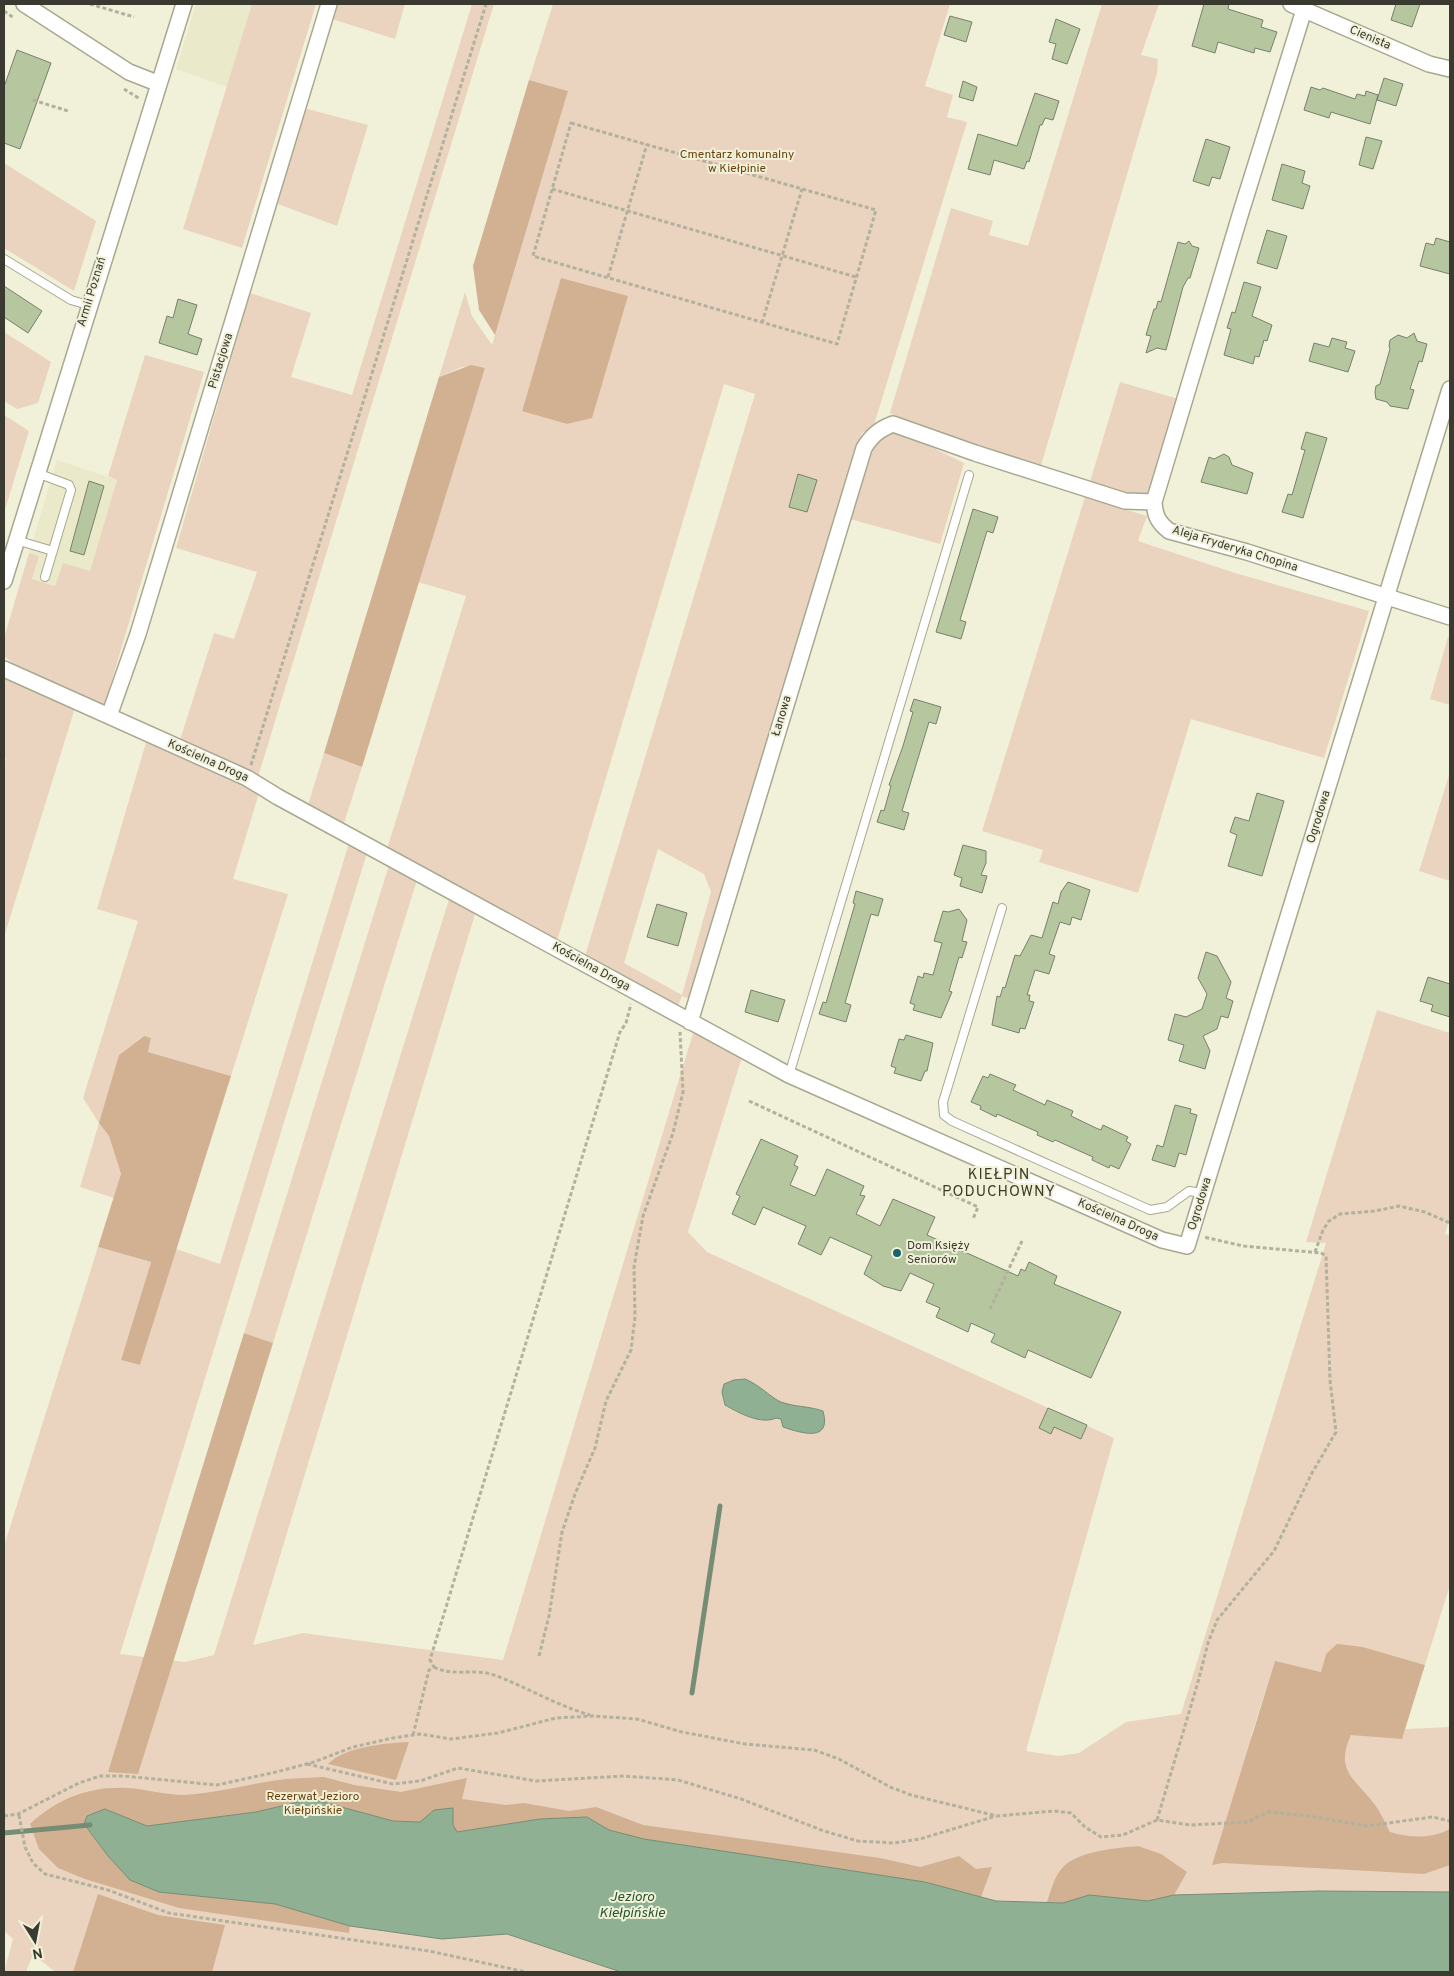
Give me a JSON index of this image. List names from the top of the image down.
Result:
{
  "streets": {
    "street": [
      "Cienista",
      "Armii Poznań",
      "Pistacjowa",
      "Aleja Fryderyka Chopina",
      "Łanowa",
      "Kościelna Droga",
      "Ogrodowa"
    ]
  },
  "crossings": [
    ["Pistacjowa", "Kościelna Droga"],
    ["Aleja Fryderyka Chopina", "Łanowa"],
    ["Aleja Fryderyka Chopina", "Ogrodowa"],
    ["Łanowa", "Kościelna Droga"],
    ["Kościelna Droga", "Ogrodowa"]
  ],
  "districts": ["KIEŁPIN PODUCHOWNY"],
  "water": ["Jezioro Kiełpińskie"],
  "parks": ["Cmentarz komunalny w Kiełpinie", "Rezerwat Jezioro Kiełpińskie"],
  "places": ["Dom Księży Seniorów"],
  "north": "bottom"
}
